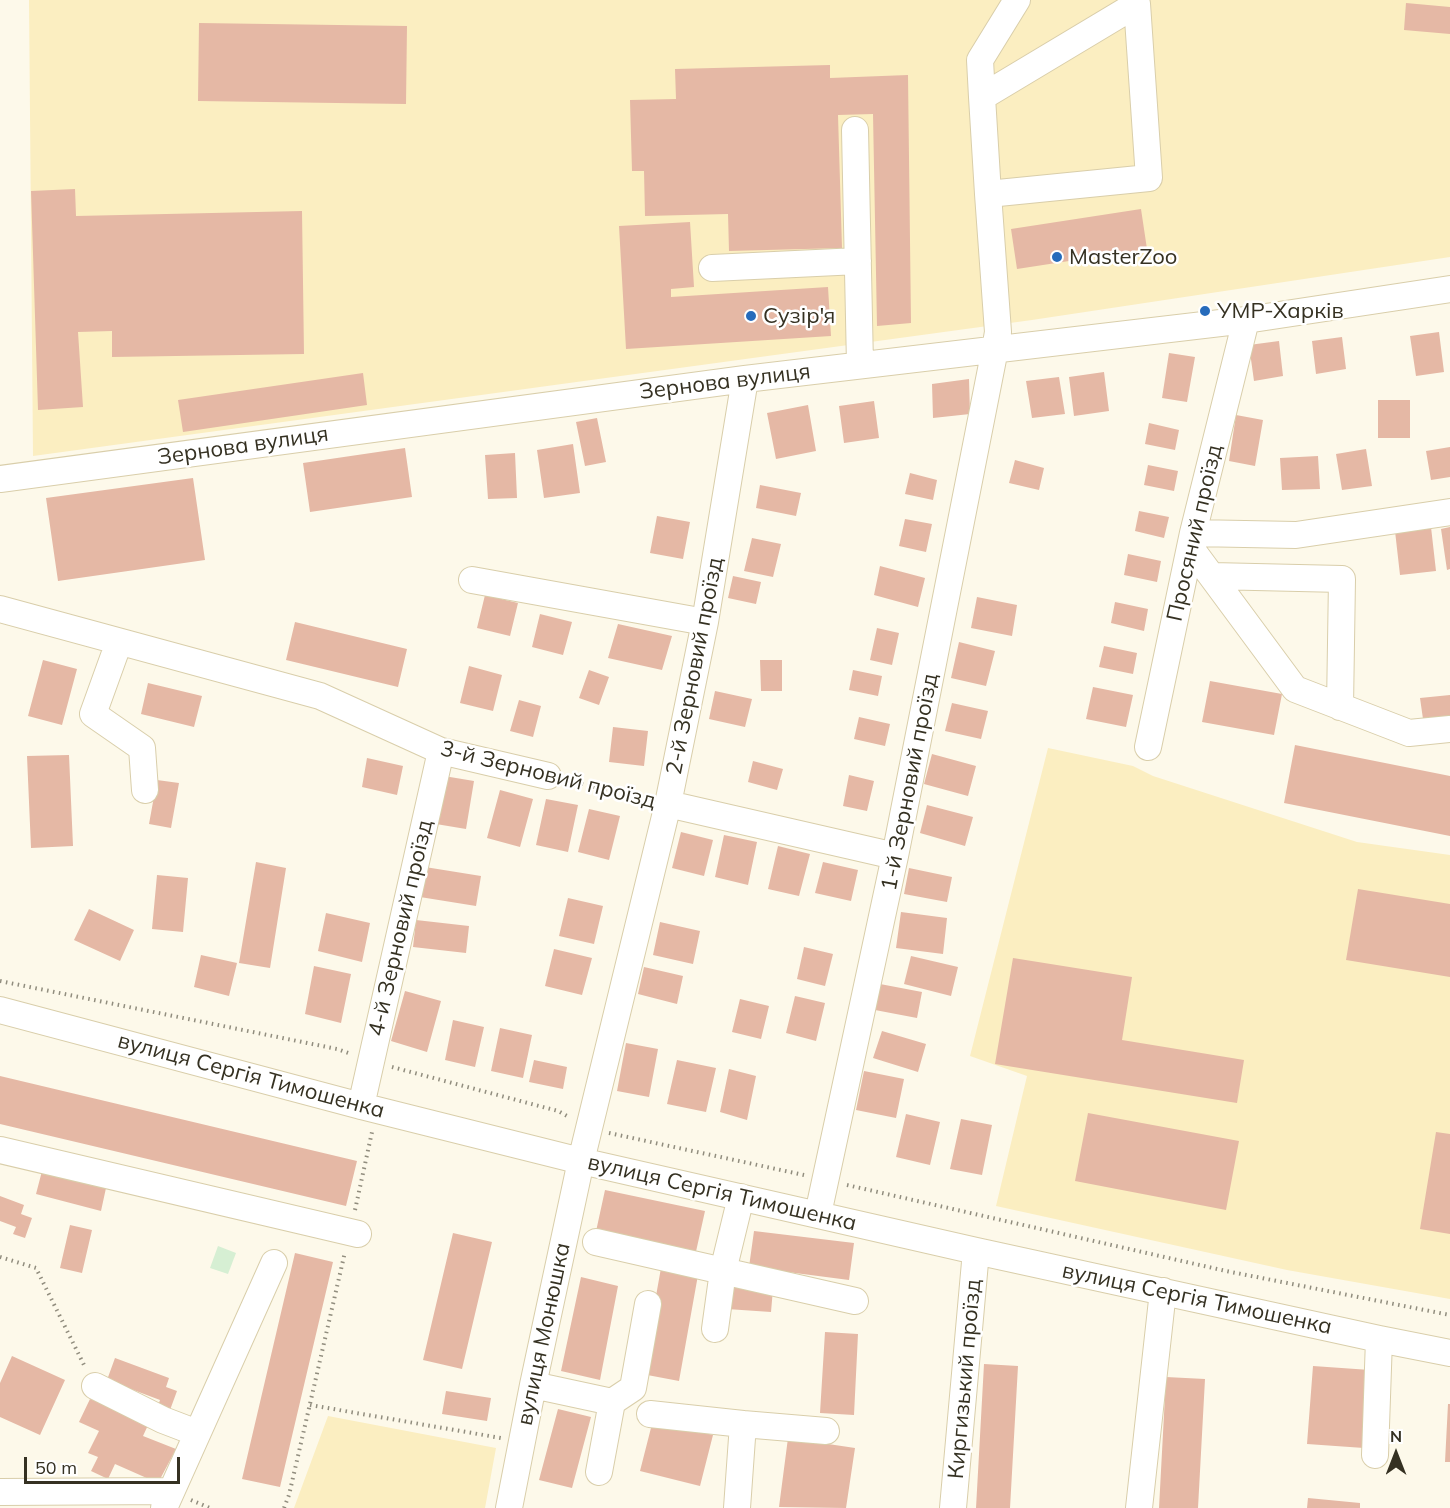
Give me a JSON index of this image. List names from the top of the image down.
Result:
{
  "streets": {
    "street": [
      "Зернова вулиця",
      "Просяний проїзд",
      "2-й Зерновий проїзд",
      "3-й Зерновий проїзд",
      "1-й Зерновий проїзд",
      "4-й Зерновий проїзд",
      "вулиця Сергія Тимошенка",
      "вулиця Монюшка",
      "Киргизький проїзд"
    ]
  },
  "crossings": [
    ["Зернова вулиця", "Просяний проїзд"],
    ["Зернова вулиця", "2-й Зерновий проїзд"],
    ["Зернова вулиця", "1-й Зерновий проїзд"],
    ["2-й Зерновий проїзд", "3-й Зерновий проїзд"],
    ["2-й Зерновий проїзд", "вулиця Сергія Тимошенка"],
    ["2-й Зерновий проїзд", "вулиця Монюшка"],
    ["3-й Зерновий проїзд", "1-й Зерновий проїзд"],
    ["3-й Зерновий проїзд", "4-й Зерновий проїзд"],
    ["1-й Зерновий проїзд", "вулиця Сергія Тимошенка"],
    ["4-й Зерновий проїзд", "вулиця Сергія Тимошенка"],
    ["вулиця Сергія Тимошенка", "вулиця Монюшка"],
    ["вулиця Сергія Тимошенка", "Киргизький проїзд"]
  ],
  "places": ["MasterZoo", "УМР-Харків", "Сузір'я"],
  "scale_bar": "50 m",
  "north": "top"
}
